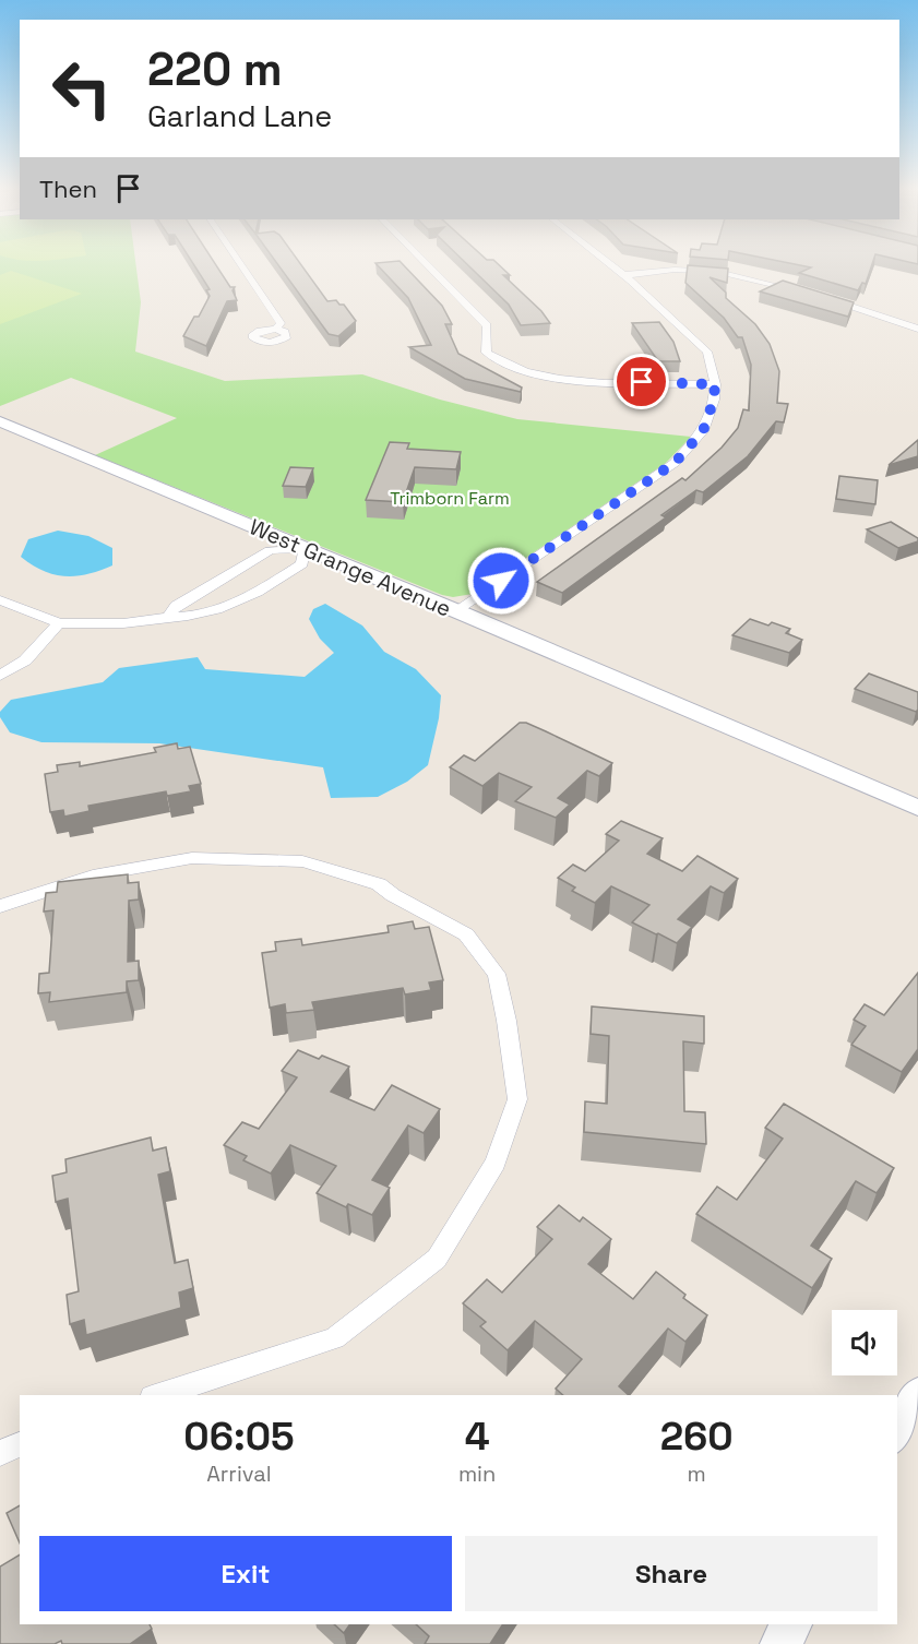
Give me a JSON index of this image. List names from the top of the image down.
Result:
{
  "streets": {
    "street": ["West Grange Avenue"]
  },
  "parks": ["Trimborn Farm"],
  "page": {
    "turn": ["220 m", "Garland Lane"],
    "then": "Then",
    "eta": [
      "06:05",
      "Arrival",
      "4",
      "min",
      "260",
      "m"
    ],
    "buttons": ["Exit", "Share"]
  }
}
